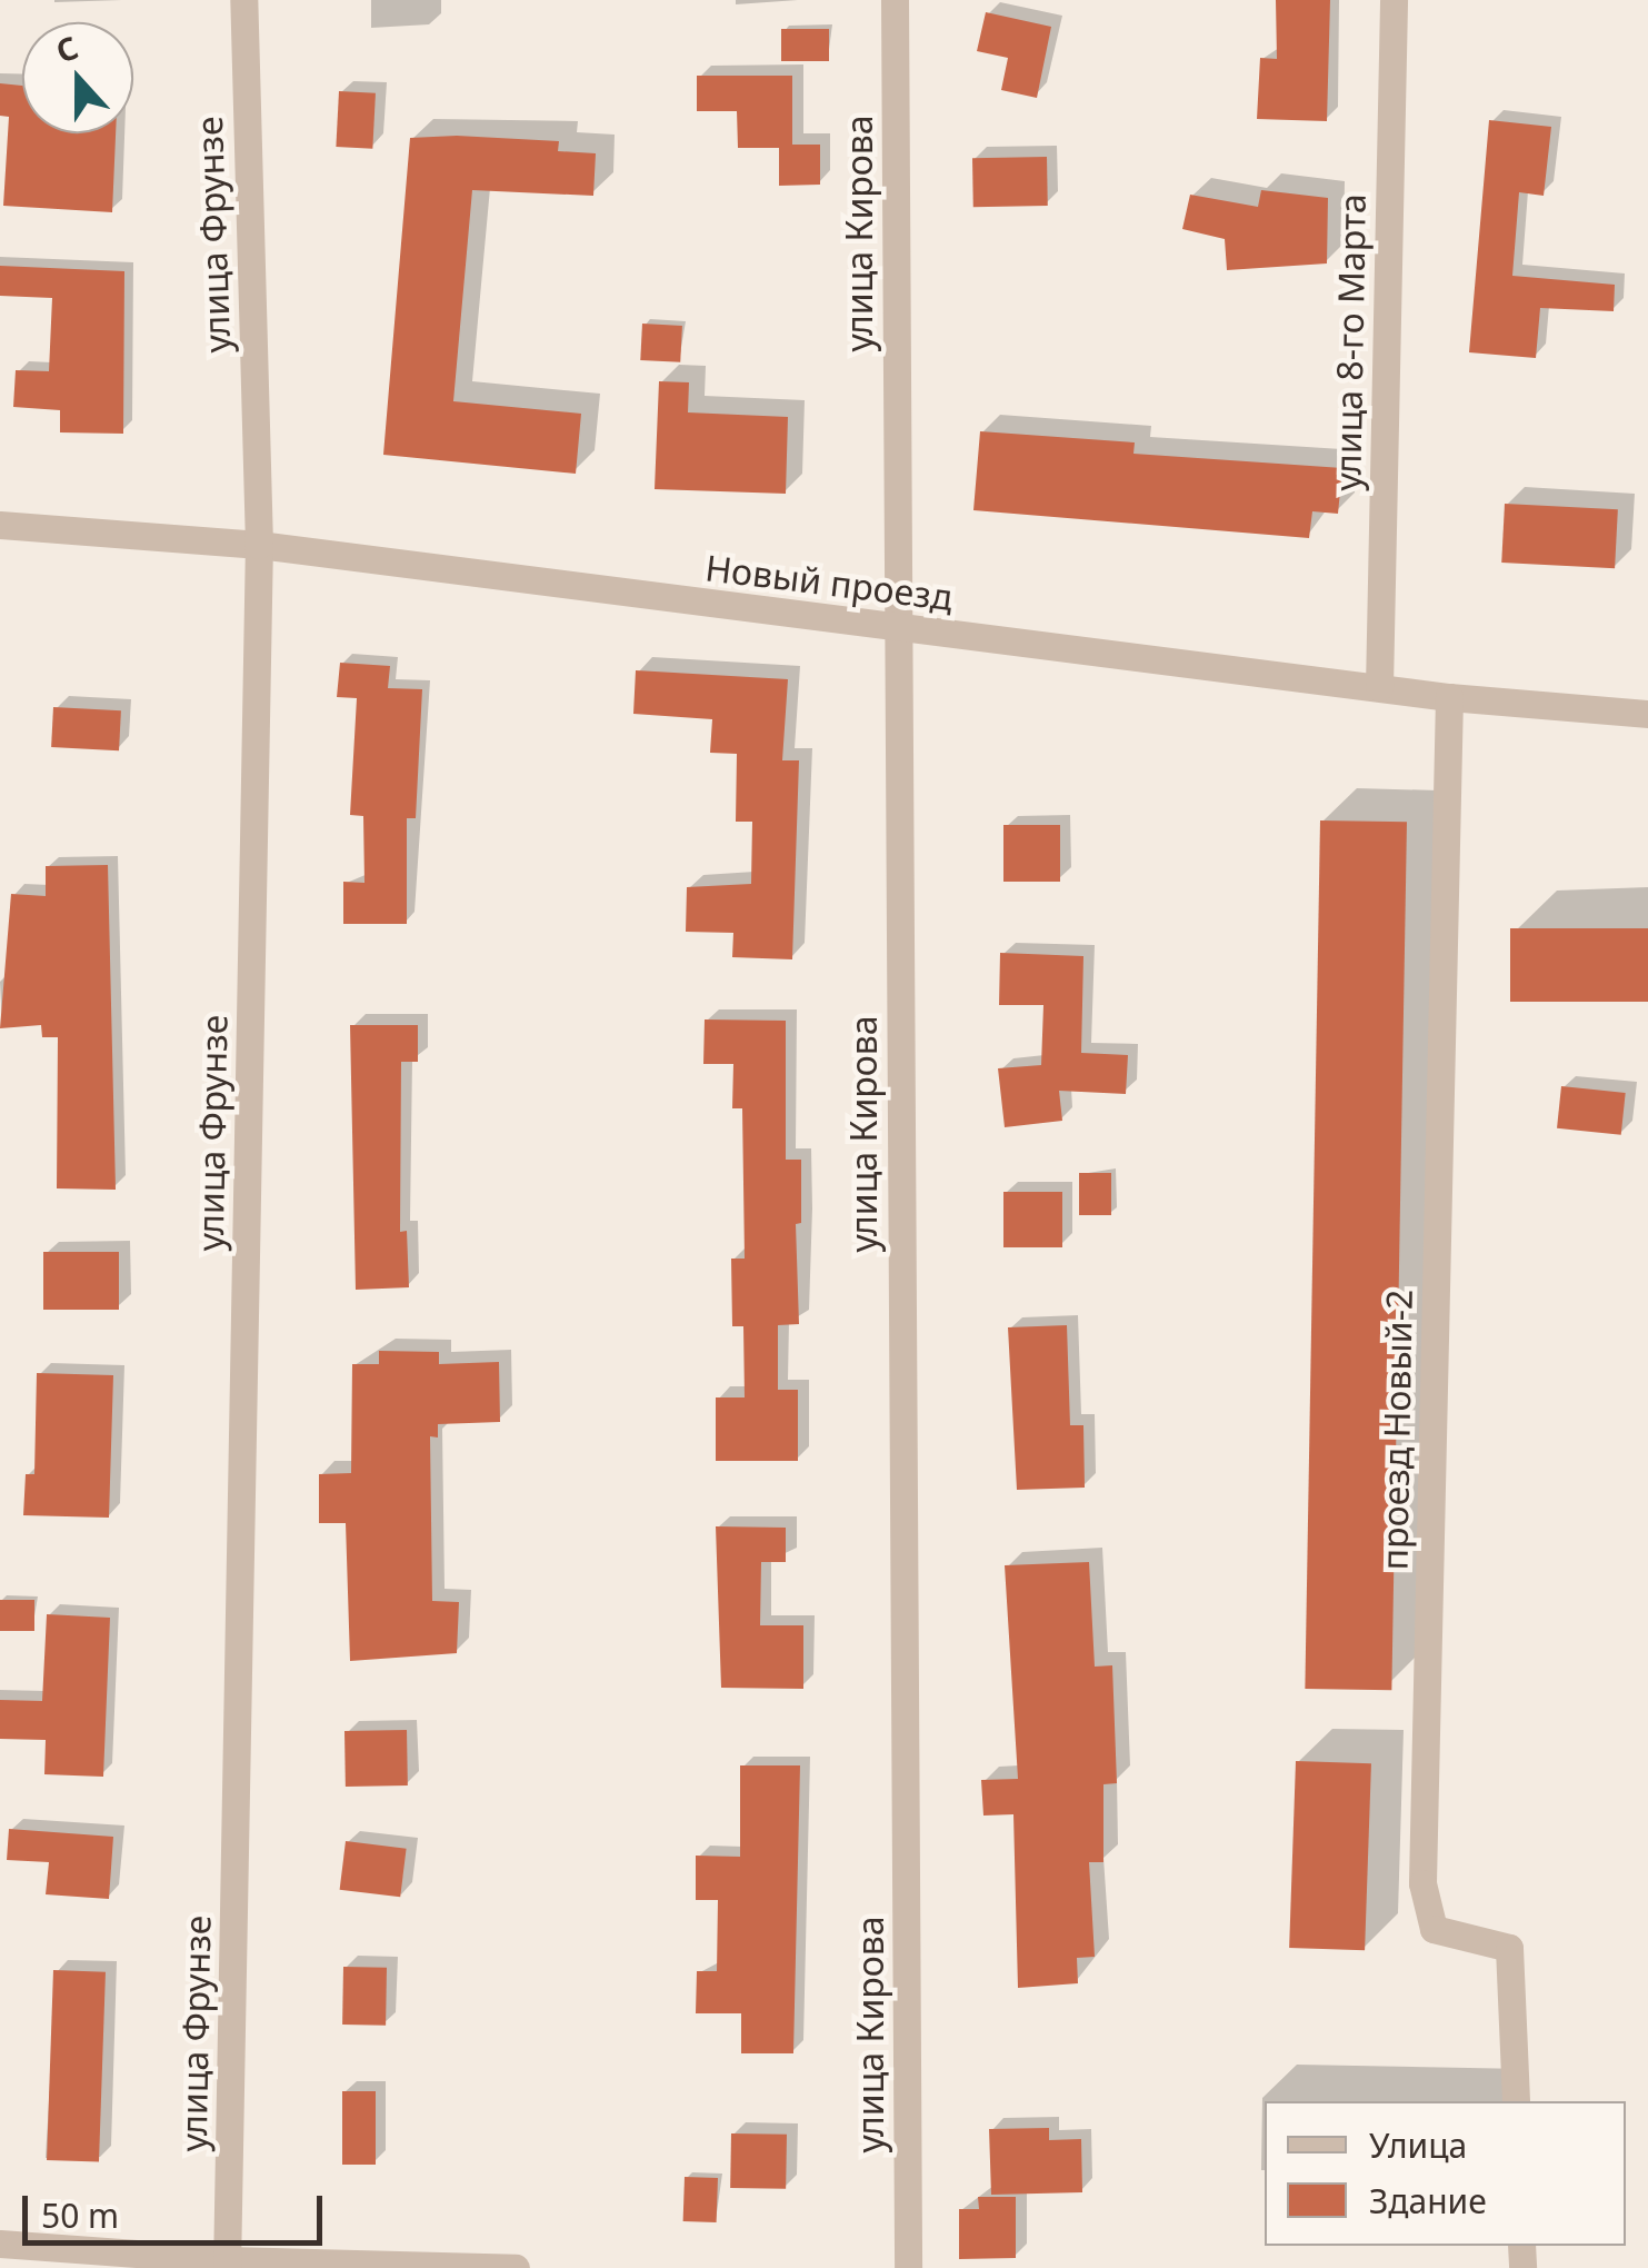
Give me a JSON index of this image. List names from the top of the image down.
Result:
{
  "streets": {
    "street": [
      "улица Кирова",
      "улица Фрунзе",
      "улица 8-го Марта",
      "Новый проезд",
      "проезд Новый-2"
    ]
  },
  "crossings": [
    ["улица Кирова", "Новый проезд"],
    ["улица Фрунзе", "Новый проезд"],
    ["улица 8-го Марта", "Новый проезд"],
    ["Новый проезд", "проезд Новый-2"]
  ],
  "legend": ["Улица", "Здание"],
  "scale_bar": "50 m",
  "north": "top"
}
